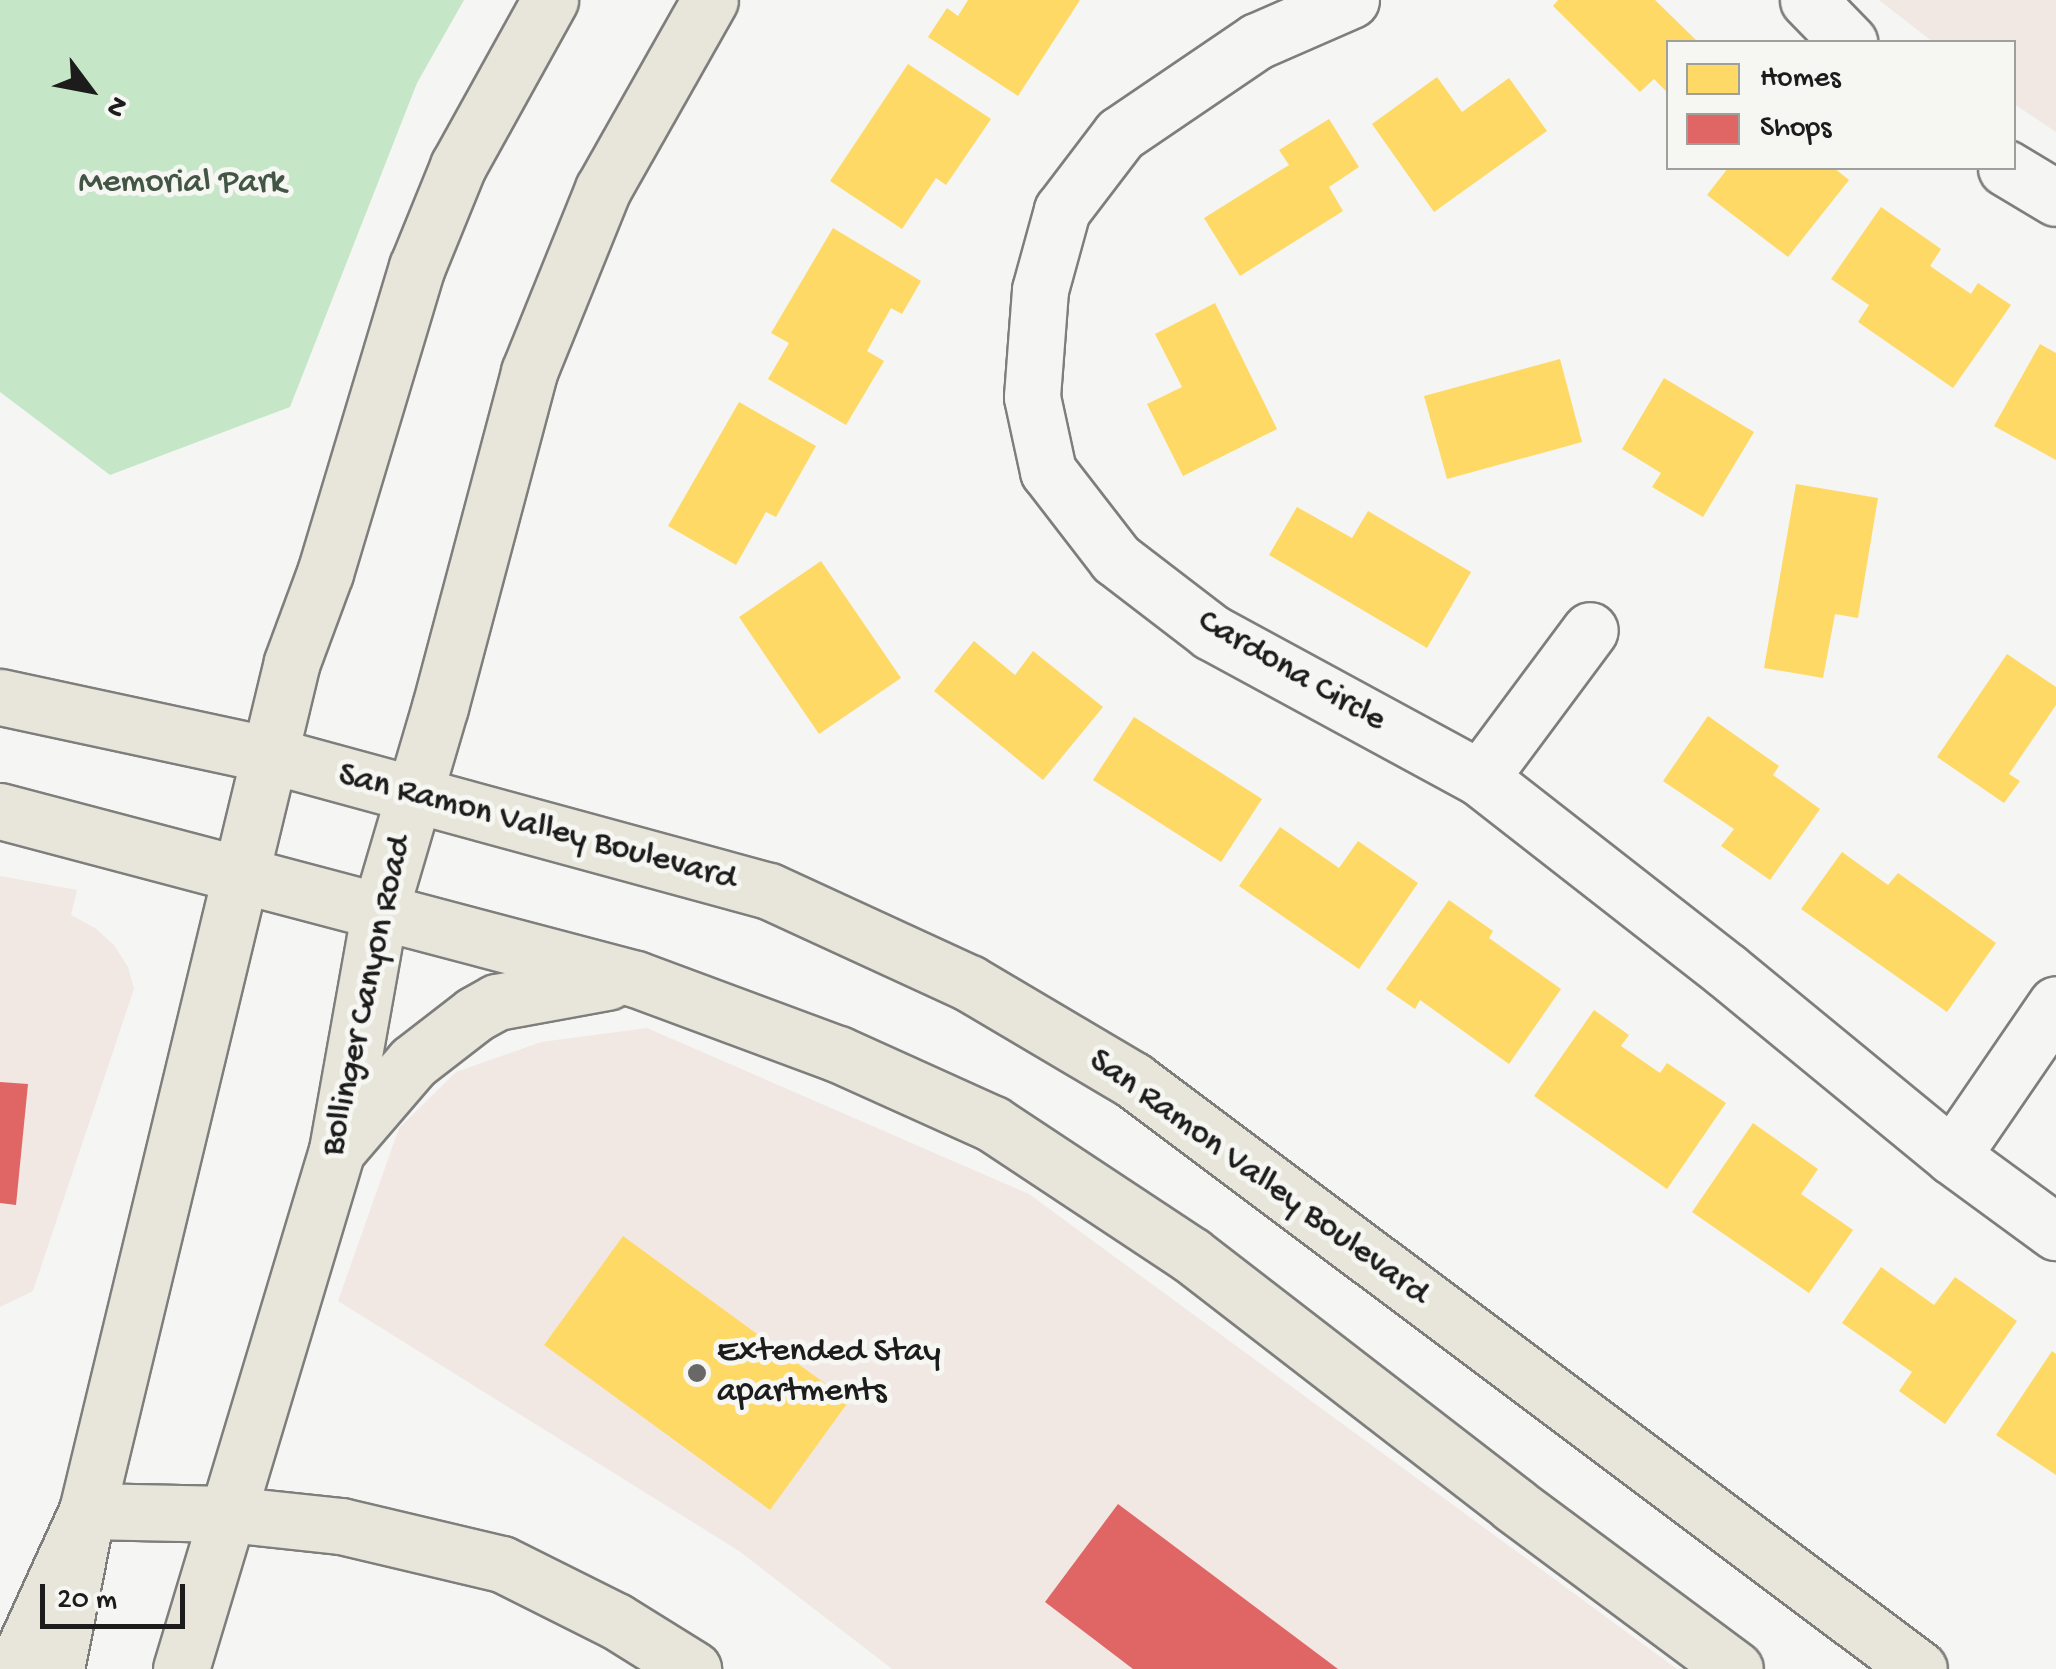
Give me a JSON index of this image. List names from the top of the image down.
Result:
{
  "streets": {
    "main road": ["San Ramon Valley Boulevard", "Bollinger Canyon Road"],
    "street": ["Cardona Circle"]
  },
  "crossings": [
    ["San Ramon Valley Boulevard", "Bollinger Canyon Road"]
  ],
  "parks": ["Memorial Park"],
  "places": ["Extended Stay apartments"],
  "legend": ["Homes", "Shops"],
  "scale_bar": "20 m",
  "north": "bottom right"
}
